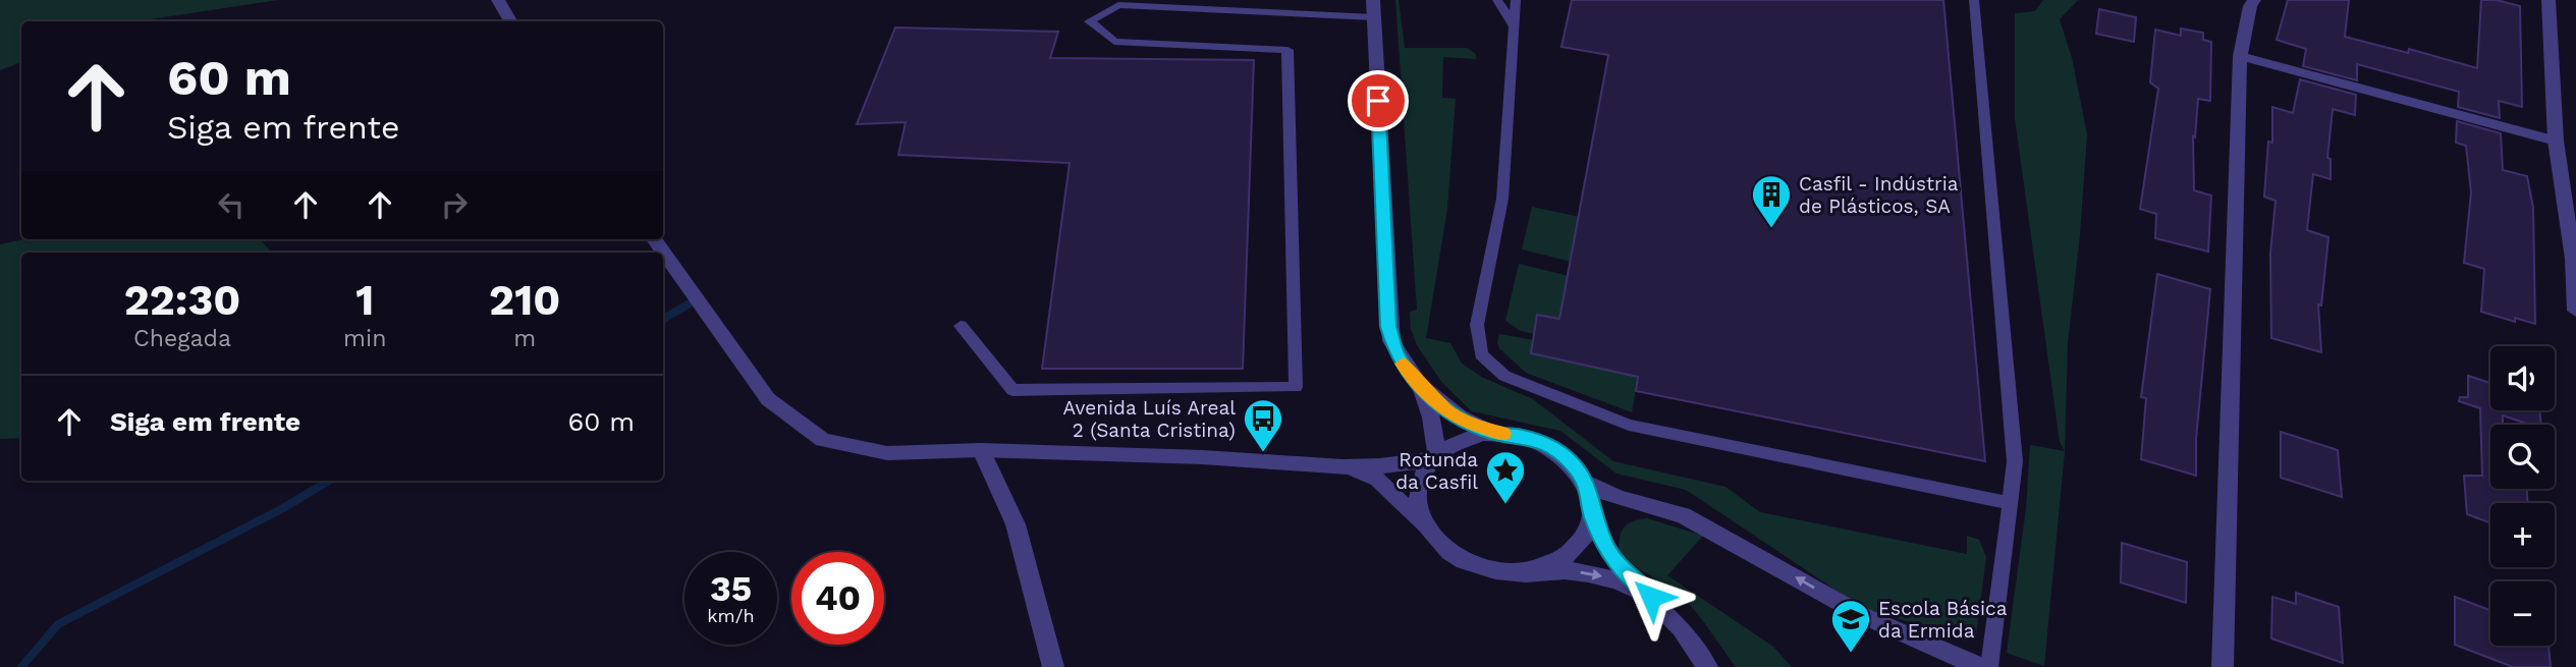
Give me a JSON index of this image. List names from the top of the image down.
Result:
{
  "places": {
    "building": ["Casfil - Indústria de Plásticos, SA"],
    "bus stop": ["Avenida Luís Areal 2 (Santa Cristina)"],
    "place": ["Rotunda da Casfil"],
    "school or university": ["Escola Básica da Ermida"]
  },
  "page": {
    "turn": ["60 m", "Siga em frente"],
    "eta": [
      "22:30",
      "Chegada",
      "1",
      "min",
      "210",
      "m"
    ],
    "map_buttons": ["+", "−"],
    "list": [
      {
        "name": "Siga em frente",
        "value": "60 m"
      }
    ],
    "speed": "35 km/h",
    "limit": "40"
  }
}
